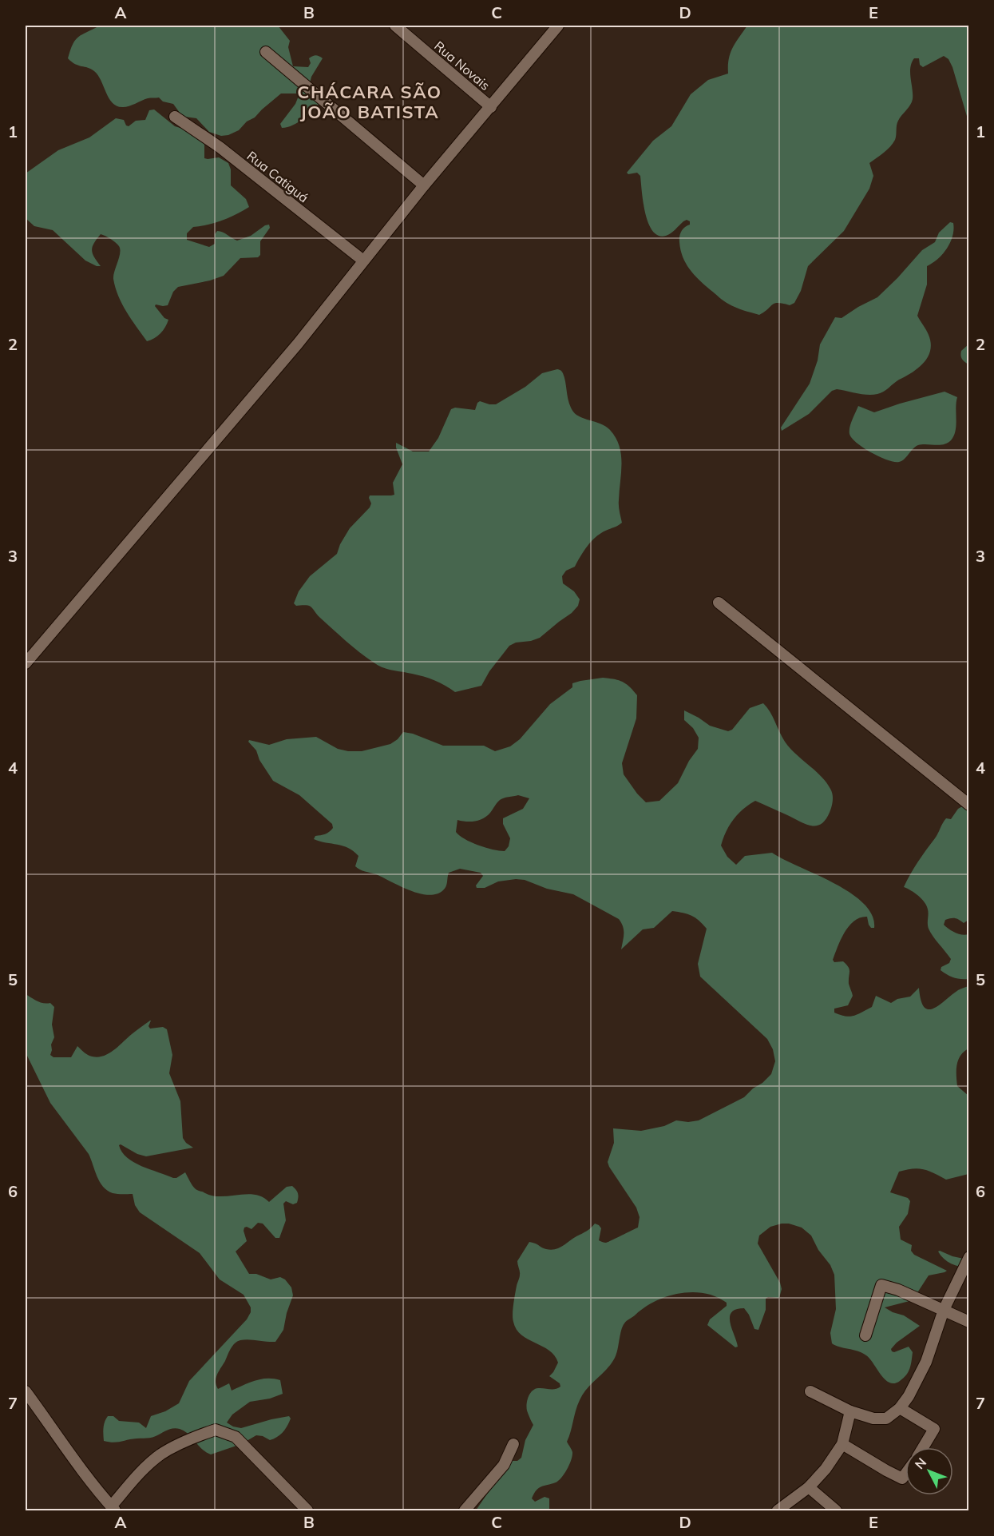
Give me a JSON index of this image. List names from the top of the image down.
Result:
{
  "streets": {
    "street": ["Rua Novais", "Rua Catiguá"]
  },
  "districts": ["CHÁCARA SÃO JOÃO BATISTA"],
  "north": "top left",
  "grid": {
    "columns": [
      "A",
      "B",
      "C",
      "D",
      "E"
    ],
    "rows": [
      "1",
      "2",
      "3",
      "4",
      "5",
      "6",
      "7"
    ]
  }
}
